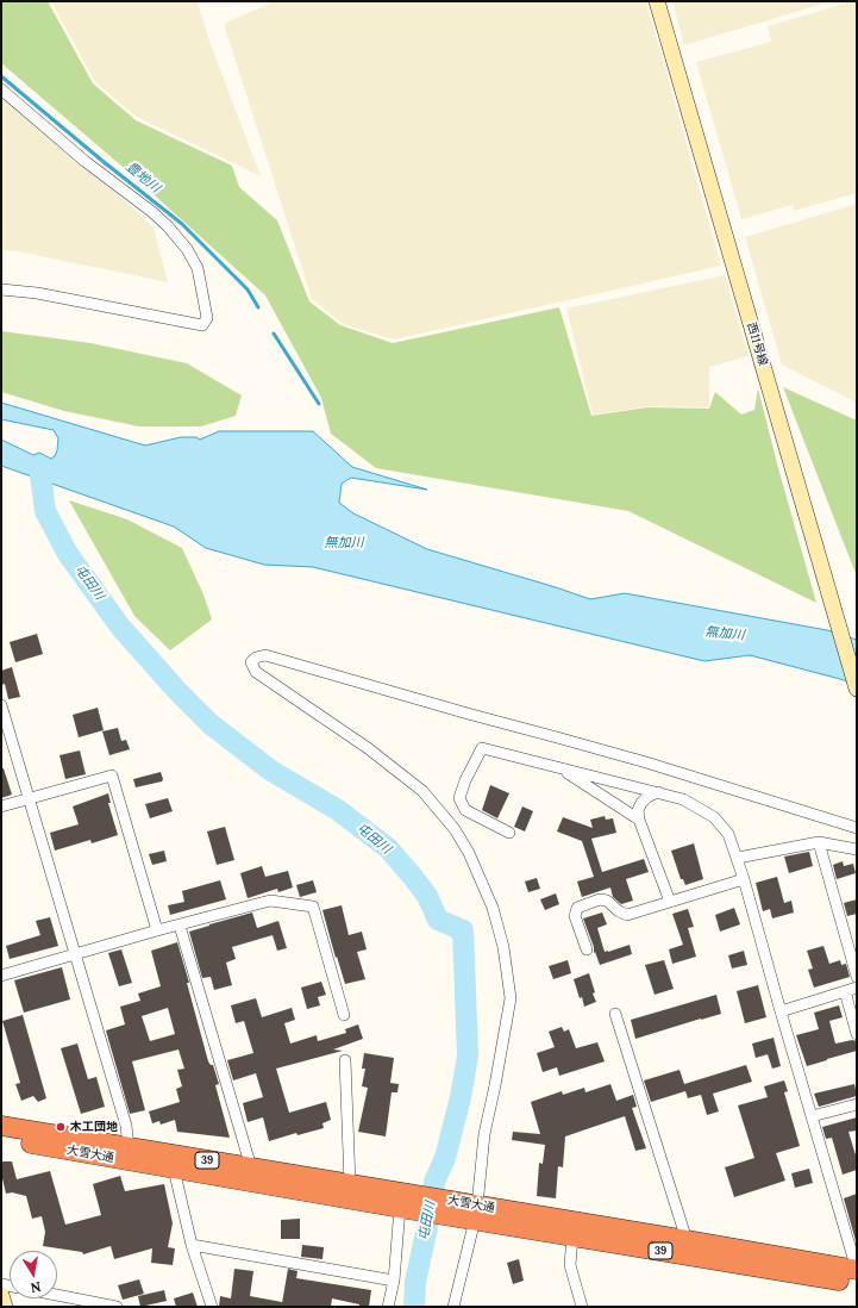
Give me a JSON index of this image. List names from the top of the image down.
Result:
{
  "streets": {
    "highway": ["大雪大通", "39"],
    "street": ["西11号線"]
  },
  "water": ["豊地川", "無加川", "屯田川"],
  "places": ["木工団地"],
  "north": "bottom"
}
